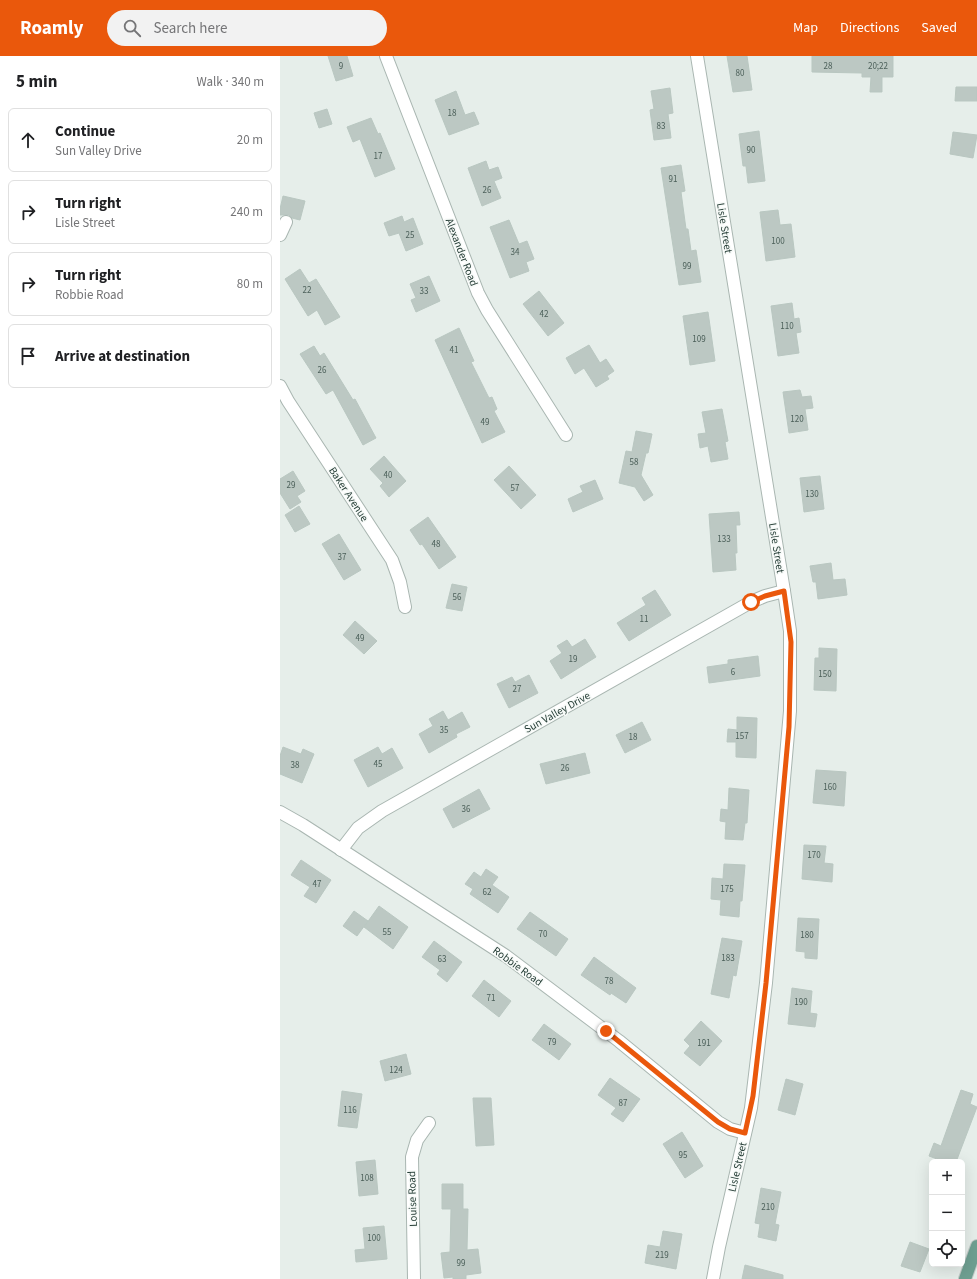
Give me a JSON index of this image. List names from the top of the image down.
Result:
{
  "streets": {
    "street": [
      "Lisle Street",
      "Alexander Road",
      "Baker Avenue",
      "Sun Valley Drive",
      "Robbie Road",
      "Louise Road"
    ]
  },
  "crossings": [
    ["Lisle Street", "Sun Valley Drive"],
    ["Lisle Street", "Robbie Road"],
    ["Sun Valley Drive", "Robbie Road"]
  ],
  "house_numbers": [
    "9",
    "28",
    "20;22",
    "80",
    "18",
    "83",
    "90",
    "17",
    "91",
    "26",
    "25",
    "100",
    "34",
    "99",
    "22",
    "33",
    "42",
    "110",
    "109",
    "41",
    "26",
    "120",
    "49",
    "58",
    "40",
    "29",
    "57",
    "130",
    "133",
    "48",
    "37",
    "56",
    "11",
    "49",
    "19",
    "6",
    "150",
    "27",
    "35",
    "157",
    "18",
    "45",
    "38",
    "26",
    "160",
    "36",
    "170",
    "47",
    "175",
    "62",
    "55",
    "70",
    "180",
    "183",
    "63",
    "78",
    "71",
    "190",
    "79",
    "191",
    "124",
    "87",
    "116",
    "95",
    "108",
    "210",
    "100",
    "219",
    "99"
  ],
  "page": {
    "header": "Roamly",
    "search": "Search here",
    "nav": ["Map", "Directions", "Saved"],
    "heading": ["5 min", "Walk · 340 m"],
    "list": [
      ["Continue", "Sun Valley Drive", "20 m"],
      ["Turn right", "Lisle Street", "240 m"],
      ["Turn right", "Robbie Road", "80 m"],
      "Arrive at destination"
    ],
    "map_buttons": ["+", "−"]
  }
}
